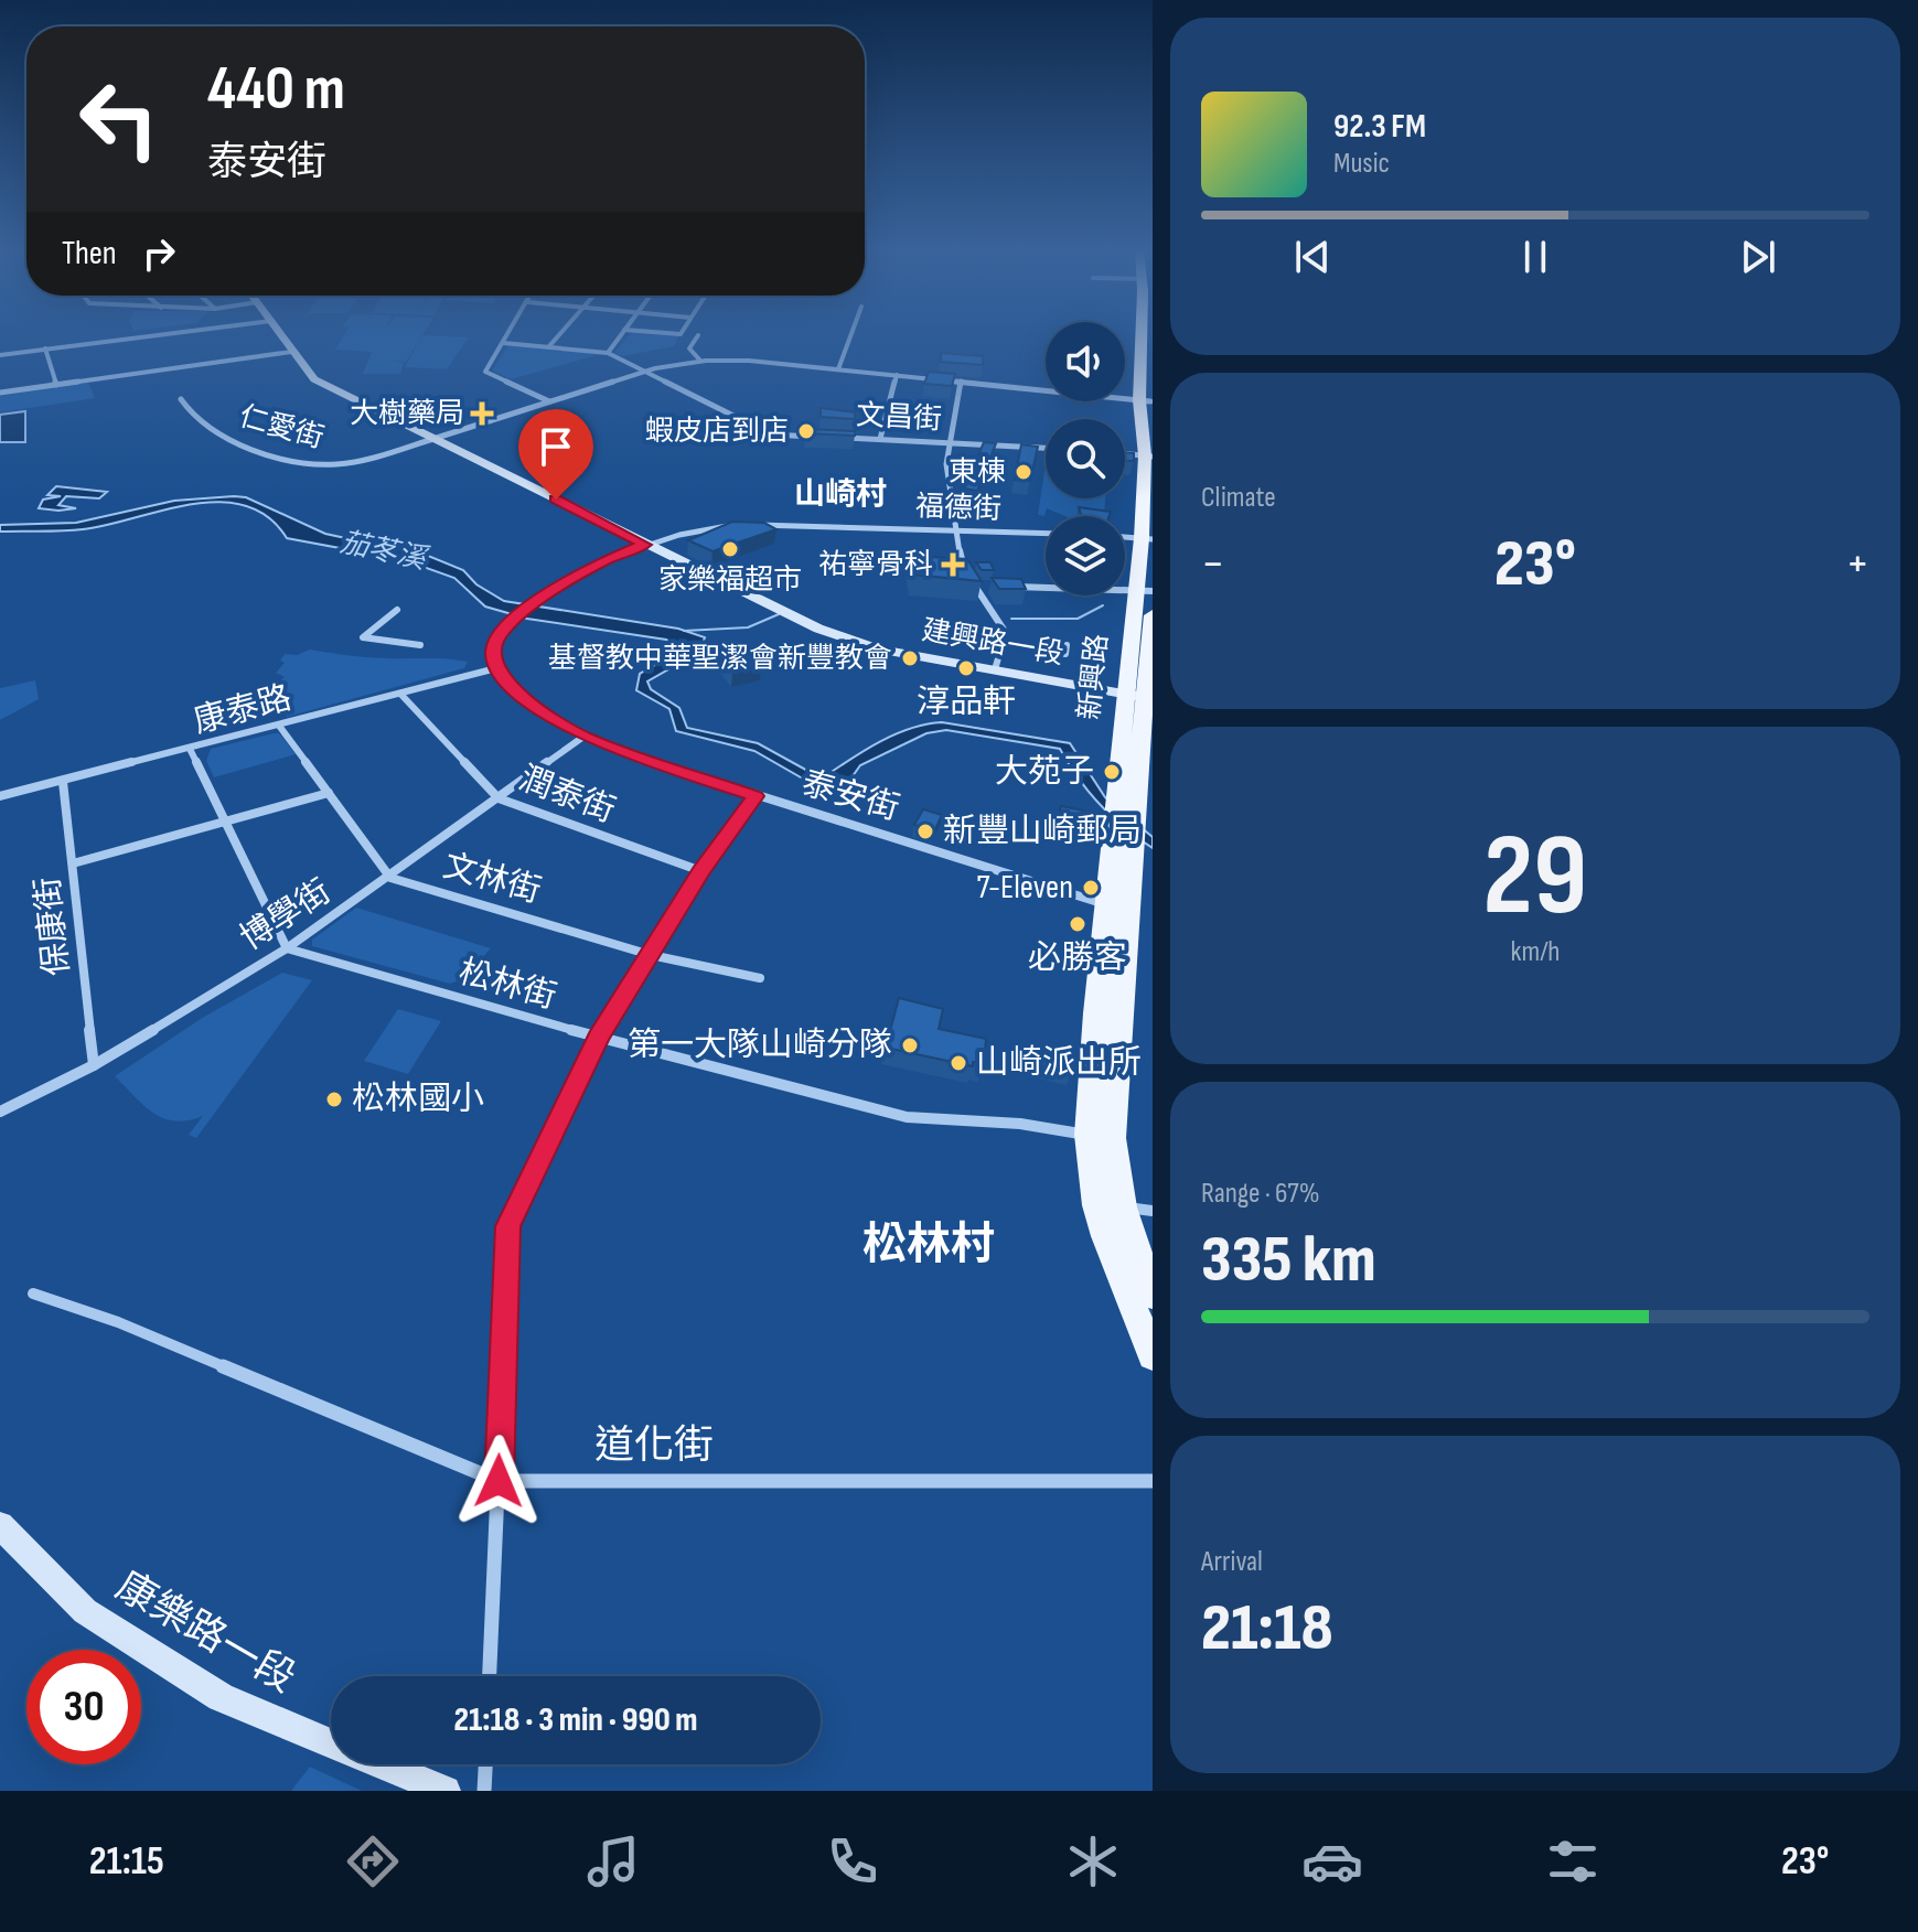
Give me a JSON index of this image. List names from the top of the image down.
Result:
{
  "streets": {
    "main road": ["新興路"],
    "street": [
      "文昌街",
      "仁愛街",
      "福德街",
      "建興路一段",
      "康泰路",
      "潤泰街",
      "泰安街",
      "文林街",
      "博學街",
      "保康街",
      "松林街",
      "道化街",
      "康樂路一段"
    ]
  },
  "crossings": [
    ["文昌街", "仁愛街"],
    ["仁愛街", "建興路一段"],
    ["仁愛街", "新興路"],
    ["福德街", "建興路一段"],
    ["建興路一段", "新興路"],
    ["新興路", "泰安街"],
    ["新興路", "松林街"],
    ["康泰路", "潤泰街"],
    ["康泰路", "泰安街"],
    ["康泰路", "文林街"],
    ["康泰路", "保康街"],
    ["潤泰街", "博學街"],
    ["泰安街", "博學街"],
    ["文林街", "博學街"],
    ["博學街", "保康街"],
    ["博學街", "松林街"]
  ],
  "districts": ["山崎村", "松林村"],
  "water": ["茄苳溪"],
  "places": {
    "health": ["大樹藥局", "祐寧骨科"],
    "other": [
      "蝦皮店到店",
      "東棟",
      "家樂福超市",
      "基督教中華聖潔會新豐教會",
      "淳品軒",
      "大苑子",
      "新豐山崎郵局",
      "7-Eleven",
      "必勝客",
      "第一大隊山崎分隊",
      "山崎派出所",
      "松林國小"
    ]
  },
  "page": {
    "turn": ["440 m", "泰安街"],
    "song": ["92.3 FM", "Music"],
    "then": "Then",
    "tile": [
      "Climate",
      ["29", "km/h"],
      ["Range · 67%", "335 km"],
      ["Arrival", "21:18"]
    ],
    "heat": ["−", "23°", "+"],
    "limit": "30",
    "trip": "21:18 · 3 min · 990 m",
    "tabs": ["21:15", "23°"]
  }
}
